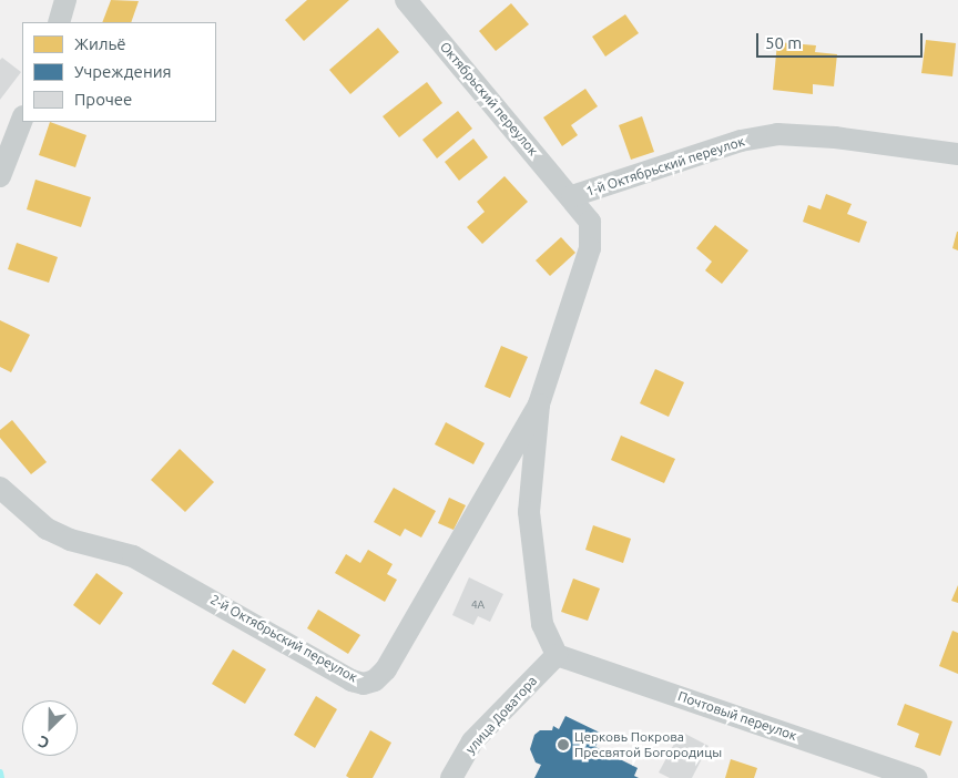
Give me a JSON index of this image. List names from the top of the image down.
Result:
{
  "streets": {
    "street": [
      "Октябрьский переулок",
      "1-й Октябрьский переулок",
      "2-й Октябрьский переулок",
      "улица Доватора",
      "Почтовый переулок"
    ]
  },
  "crossings": [
    ["Октябрьский переулок", "1-й Октябрьский переулок"],
    ["Октябрьский переулок", "2-й Октябрьский переулок"],
    ["улица Доватора", "Почтовый переулок"]
  ],
  "places": ["Церковь Покрова Пресвятой Богородицы"],
  "house_numbers": ["4А"],
  "legend": ["Жильё", "Учреждения", "Прочее"],
  "scale_bar": "50 m",
  "north": "bottom left"
}
